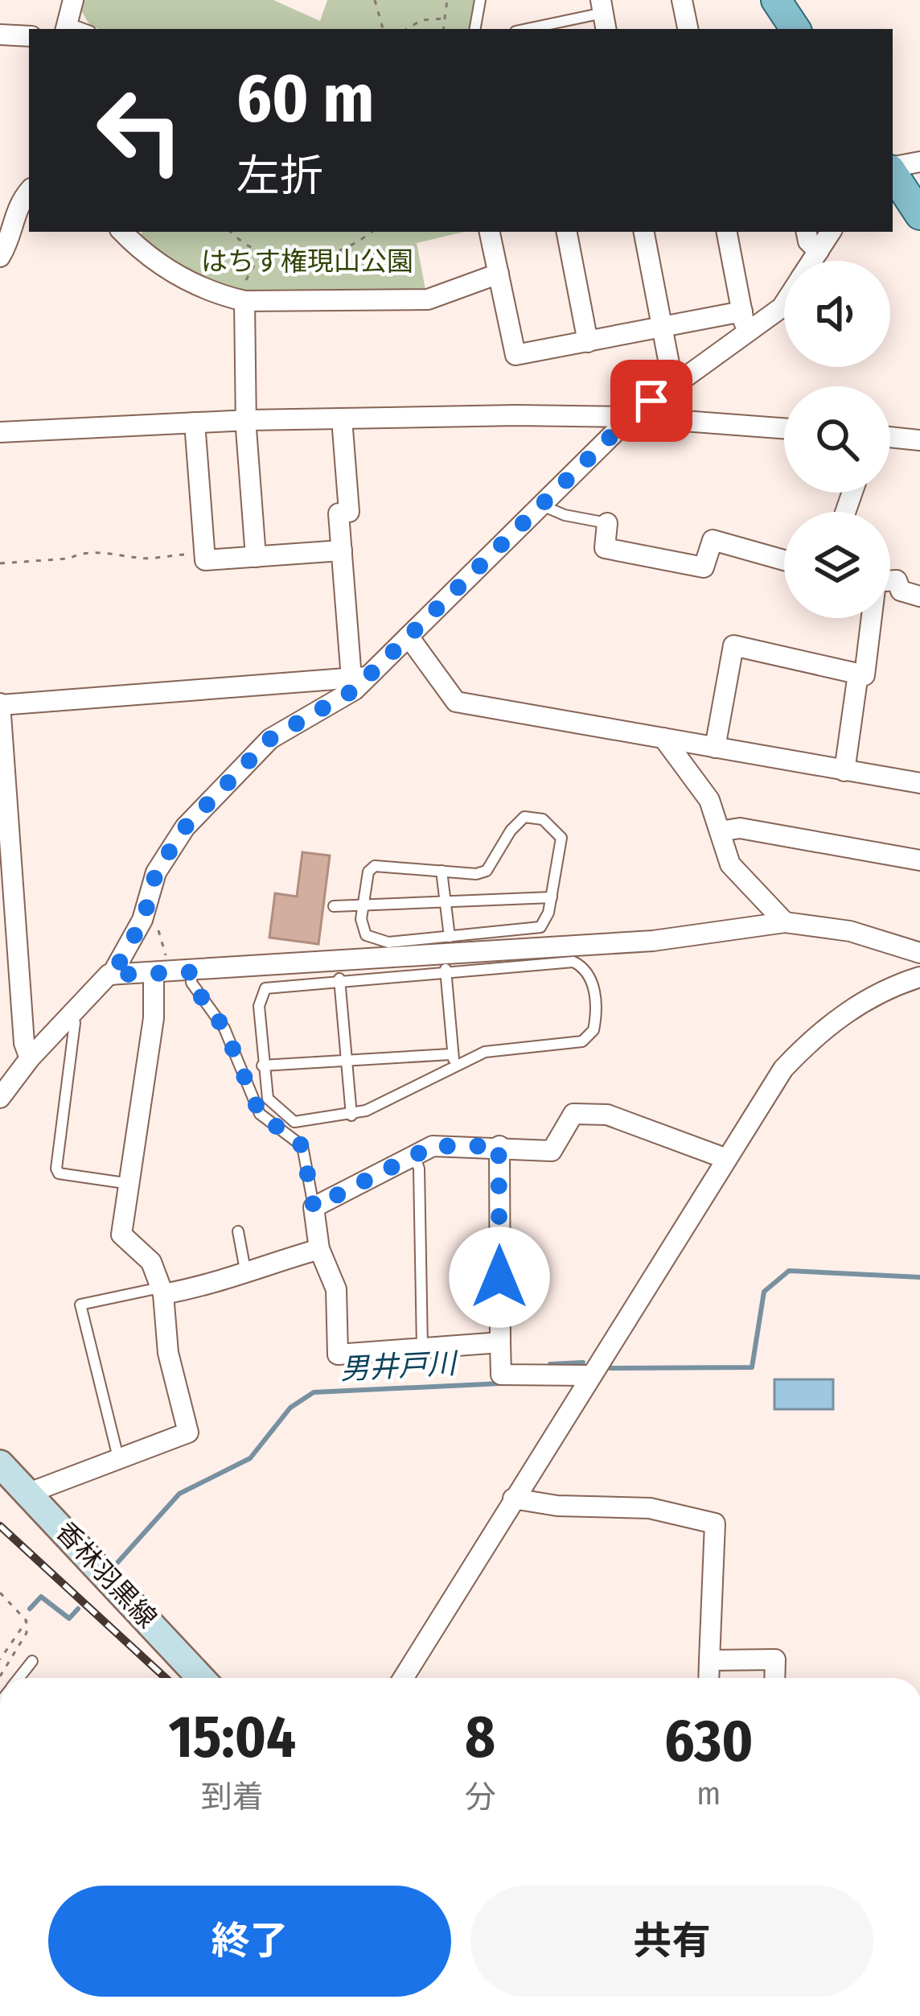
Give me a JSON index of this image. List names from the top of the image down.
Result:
{
  "streets": {
    "main road": ["香林羽黒線"]
  },
  "water": ["男井戸川"],
  "parks": ["はちす権現山公園"],
  "page": {
    "turn": ["60 m", "左折"],
    "eta": [
      "15:04",
      "到着",
      "8",
      "分",
      "630",
      "m"
    ],
    "buttons": ["終了", "共有"]
  }
}
